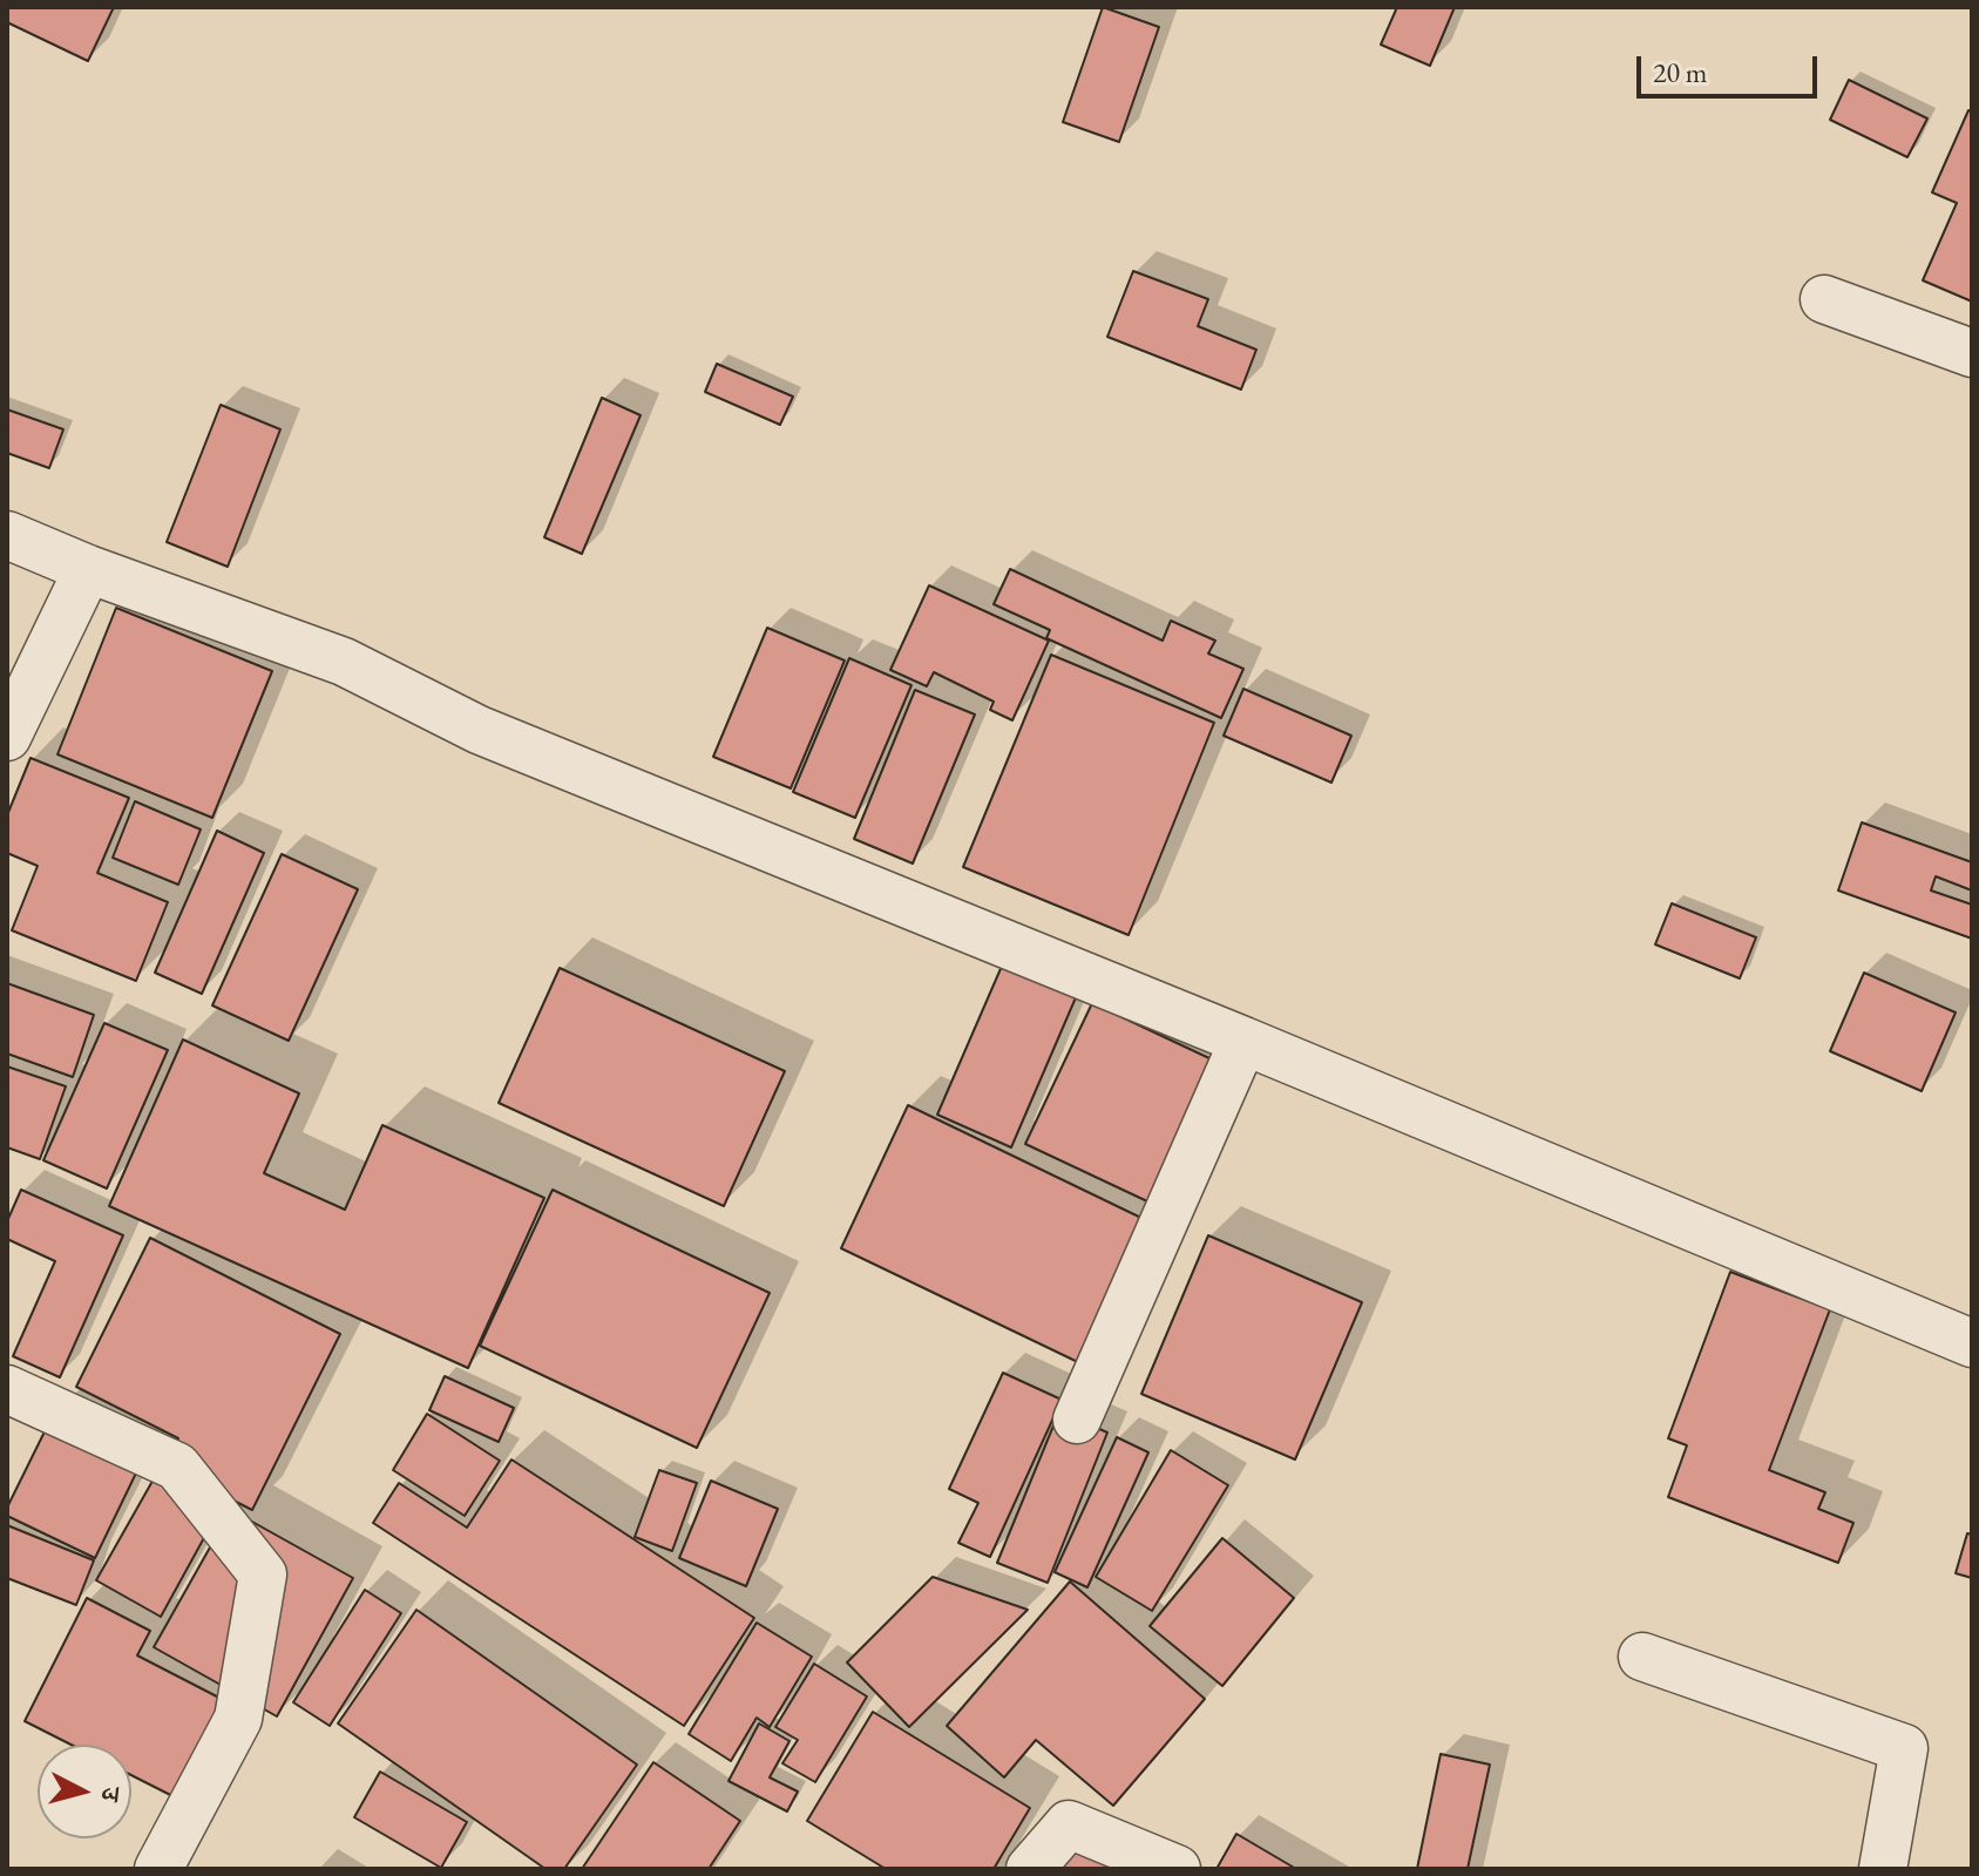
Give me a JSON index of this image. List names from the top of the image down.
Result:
{
  "scale_bar": "20 m",
  "north": "right"
}
